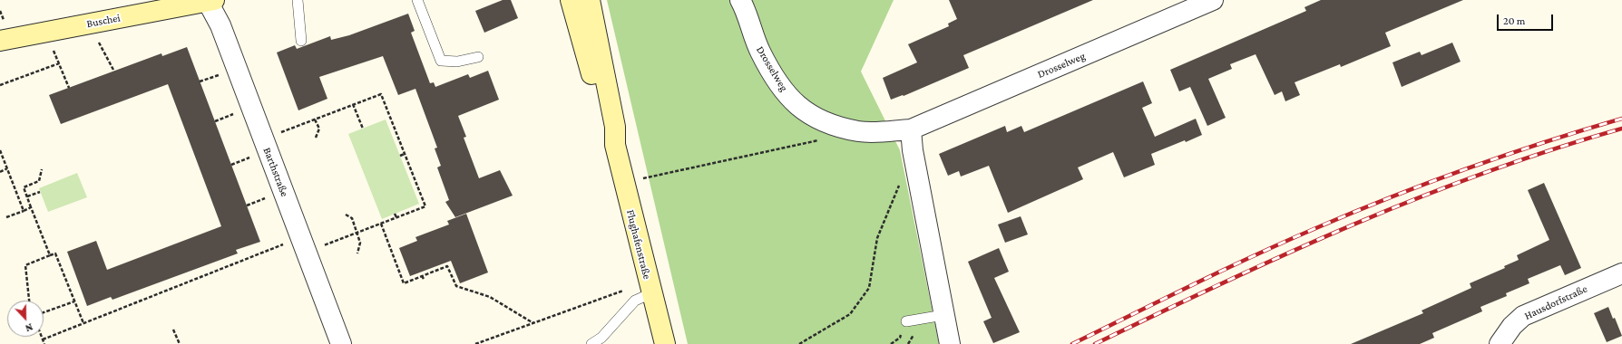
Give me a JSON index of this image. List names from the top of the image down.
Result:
{
  "streets": {
    "main road": ["Buschei", "Flughafenstraße"],
    "street": ["Drosselweg", "Barthstraße", "Hausdorfstraße"]
  },
  "crossings": [
    ["Buschei", "Barthstraße"]
  ],
  "scale_bar": "20 m",
  "north": "bottom"
}
